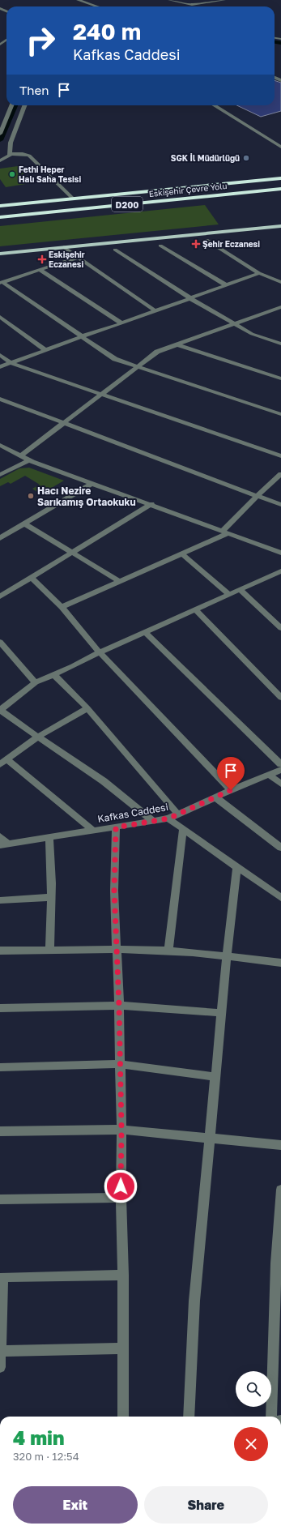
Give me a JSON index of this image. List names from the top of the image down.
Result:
{
  "streets": {
    "highway": ["Eskişehir Çevre Yolu", "D200"],
    "street": ["Kafkas Caddesi"]
  },
  "places": {
    "other": ["SGK İl Müdürlüğü", "Fethi Heper Halı Saha Tesisi", "Hacı Nezire Sarıkamış Ortaokuku"],
    "health": ["Şehir Eczanesi", "Eskişehir Eczanesi"]
  },
  "page": {
    "turn": ["240 m", "Kafkas Caddesi"],
    "then": "Then",
    "heading": ["4 min", "320 m · 12:54"],
    "buttons": ["Exit", "Share"]
  }
}
